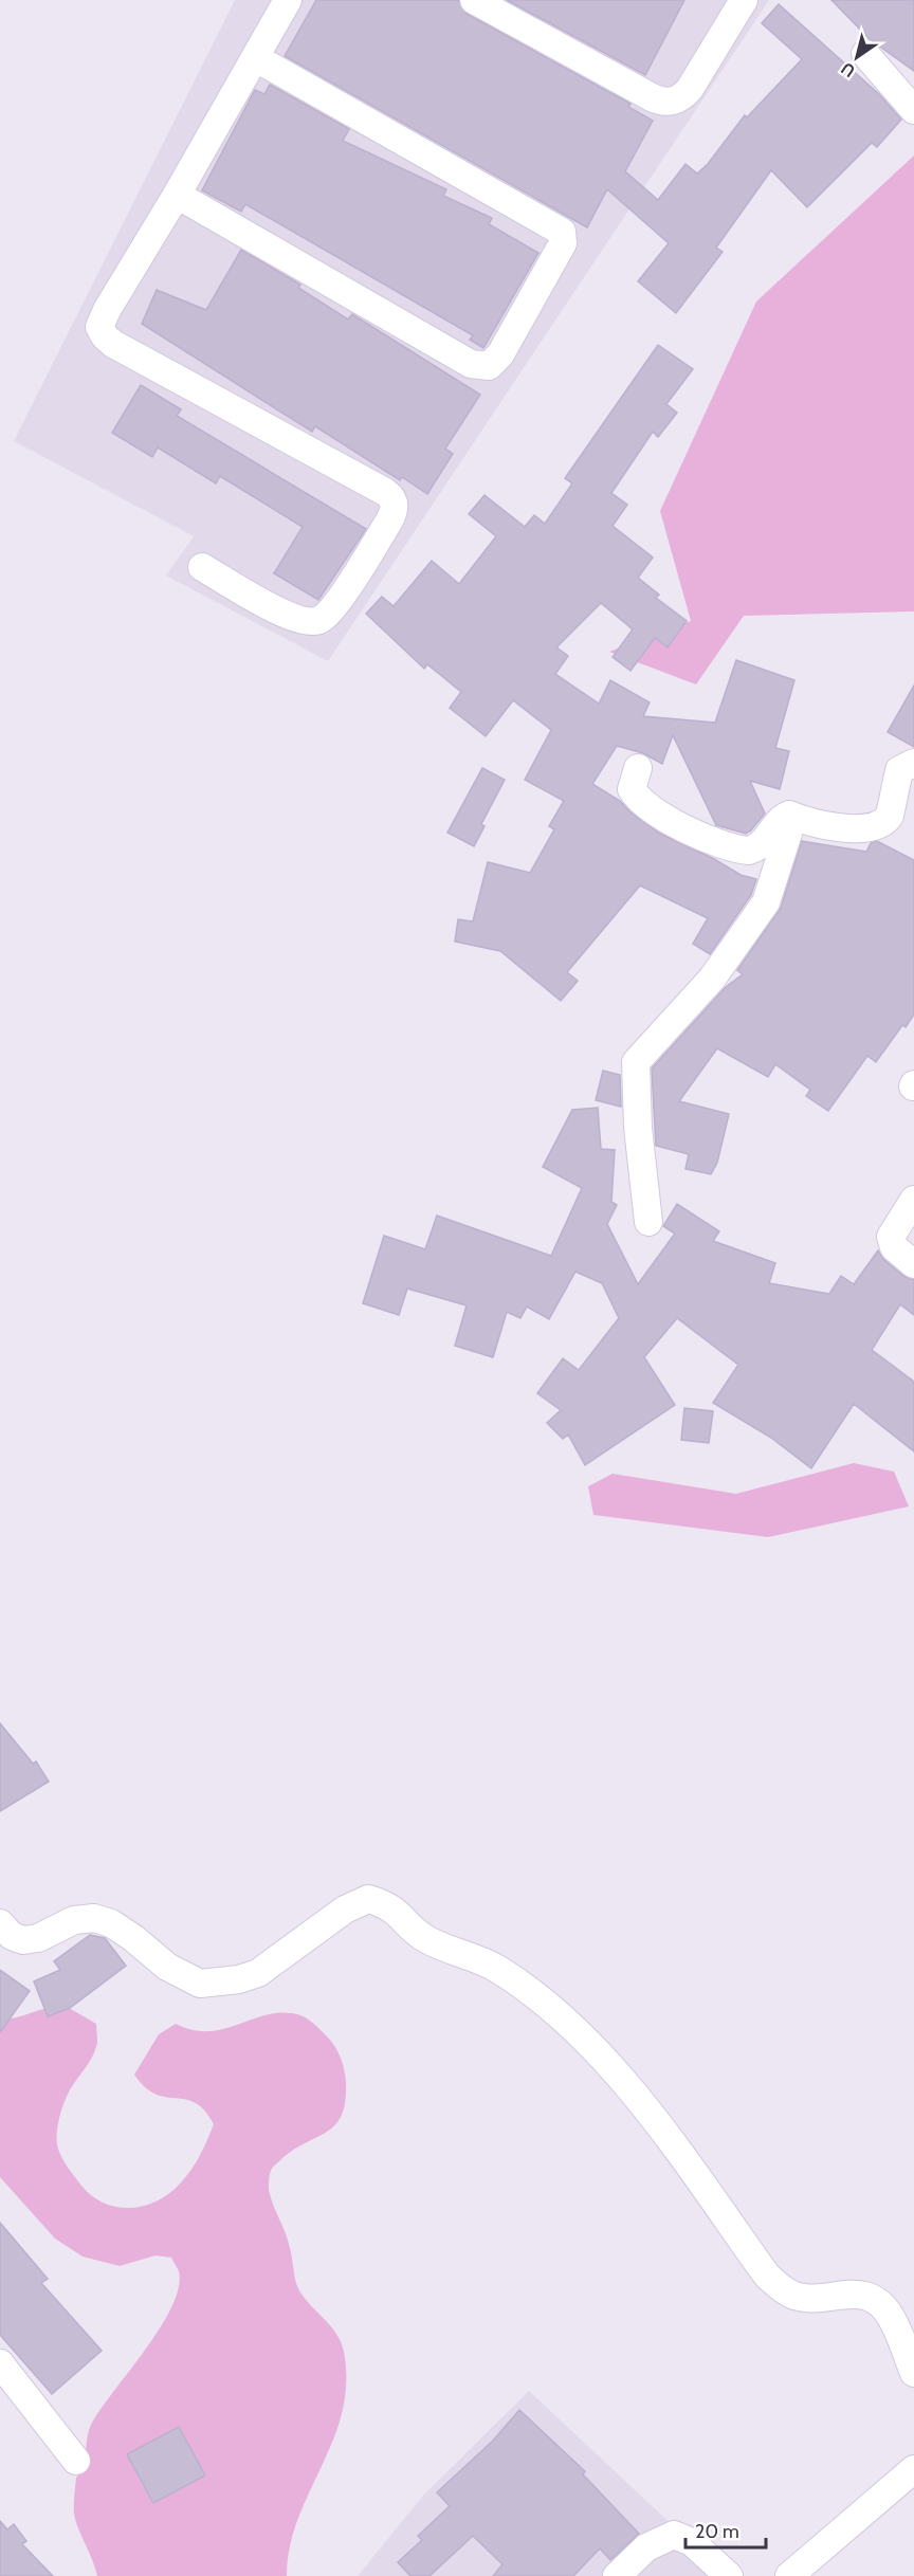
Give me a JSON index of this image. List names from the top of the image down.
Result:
{
  "scale_bar": "20 m",
  "north": "bottom left"
}
